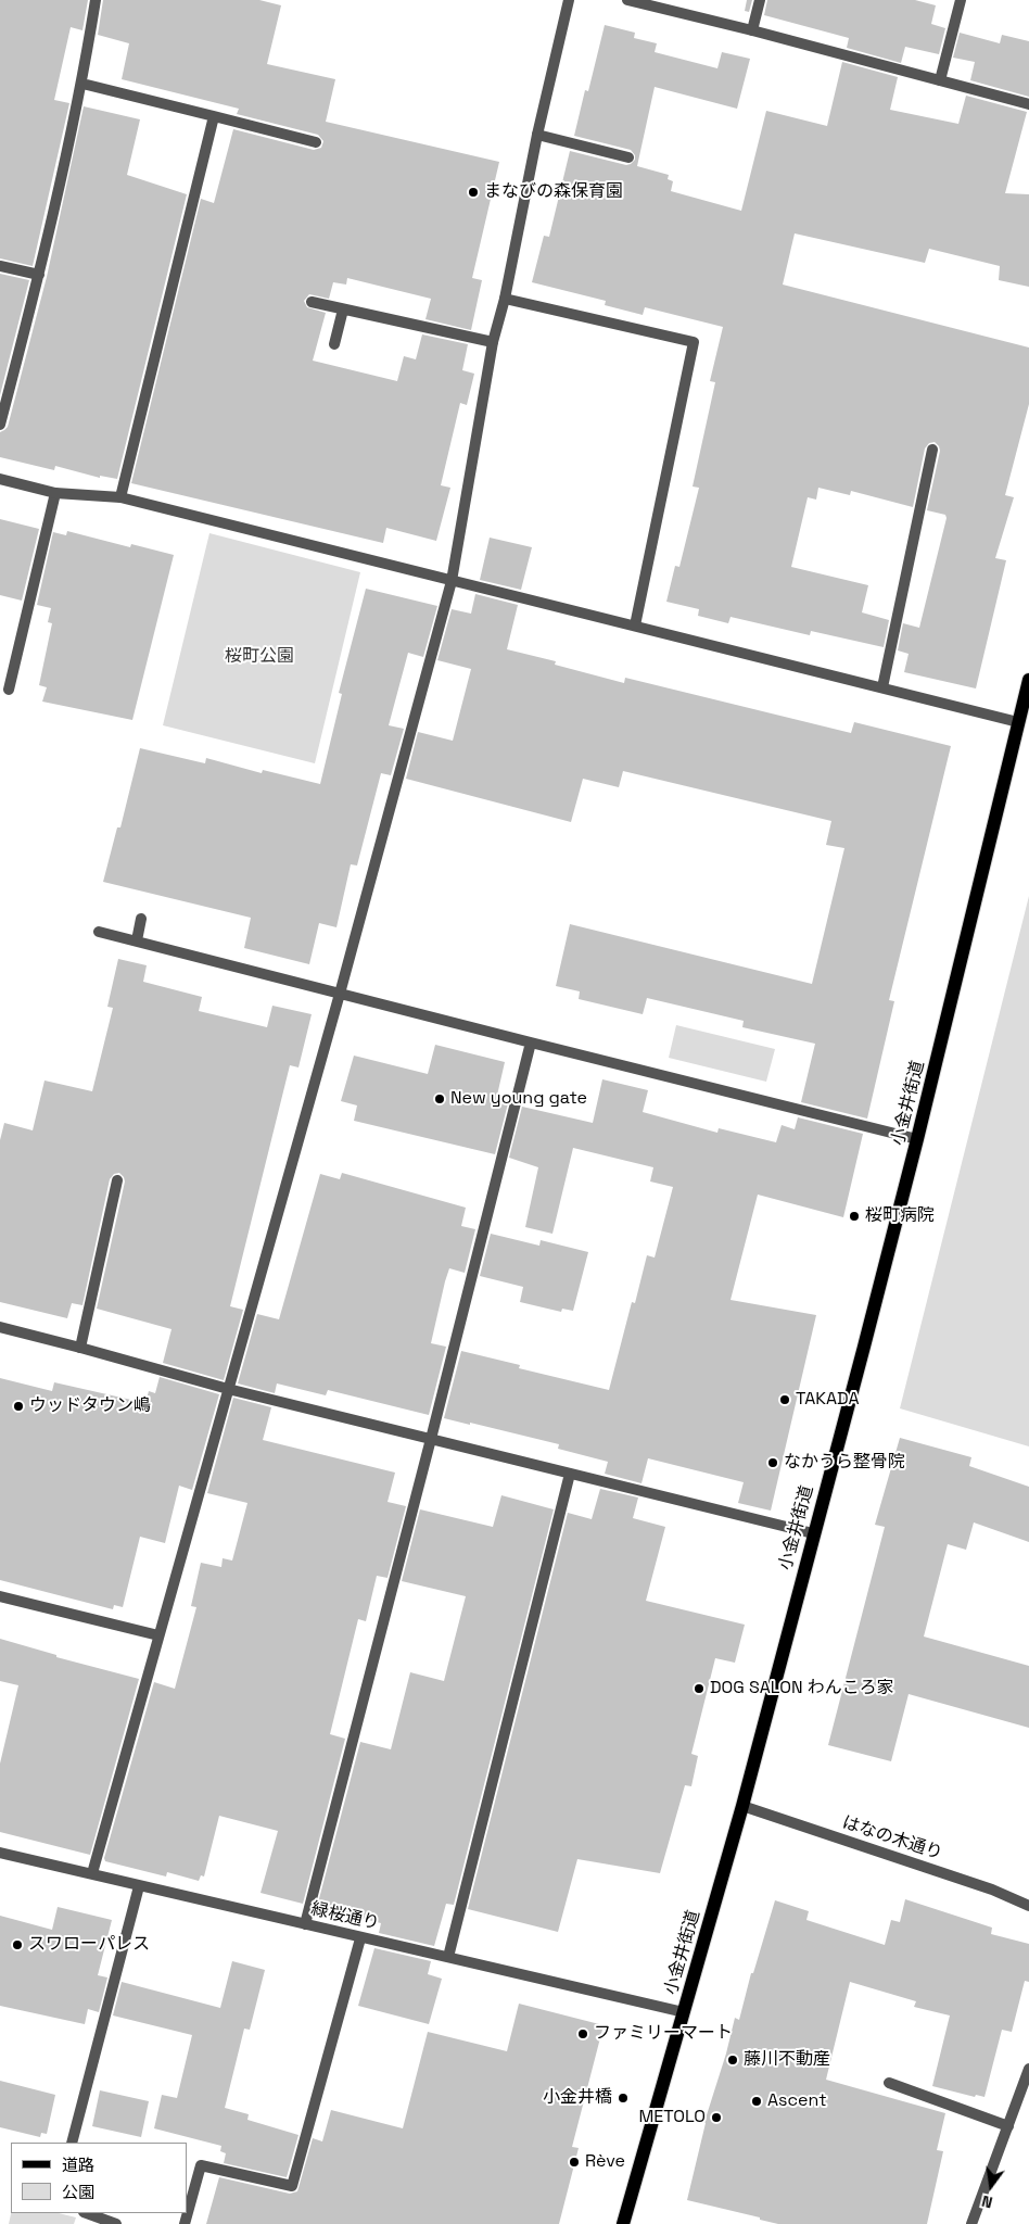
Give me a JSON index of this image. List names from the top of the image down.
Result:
{
  "streets": {
    "main road": ["小金井街道"],
    "street": ["はなの木通り", "緑桜通り"]
  },
  "crossings": [
    ["小金井街道", "はなの木通り"],
    ["小金井街道", "緑桜通り"]
  ],
  "parks": ["桜町公園"],
  "places": [
    "まなびの森保育園",
    "New young gate",
    "桜町病院",
    "TAKADA",
    "ウッドタウン嶋",
    "なかうら整骨院",
    "DOG SALON わんころ家",
    "スワローパレス",
    "ファミリーマート",
    "藤川不動産",
    "小金井橋",
    "Ascent",
    "METOLO",
    "Rève"
  ],
  "legend": ["道路", "公園"],
  "north": "bottom"
}
